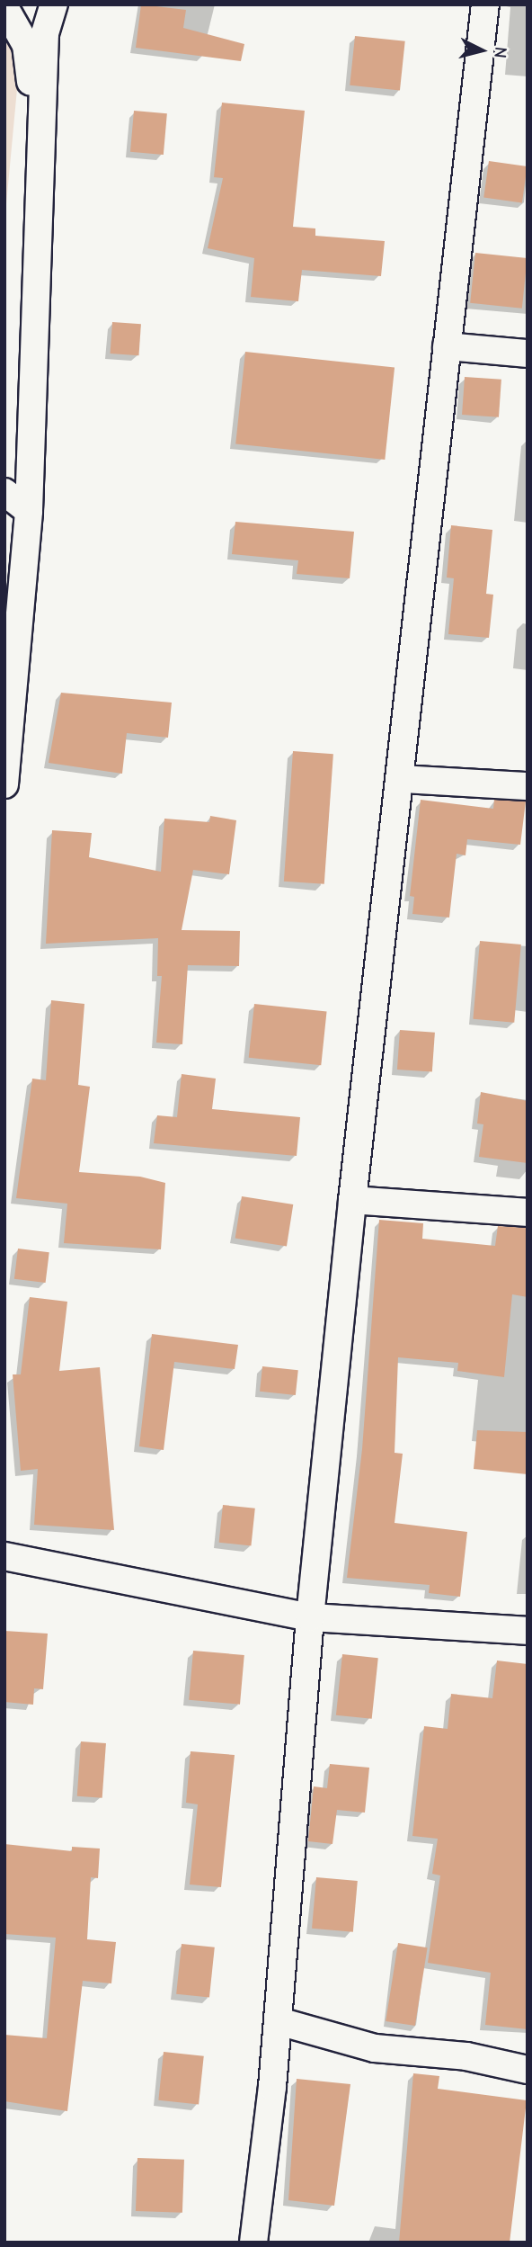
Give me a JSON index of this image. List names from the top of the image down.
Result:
{
  "north": "right"
}
